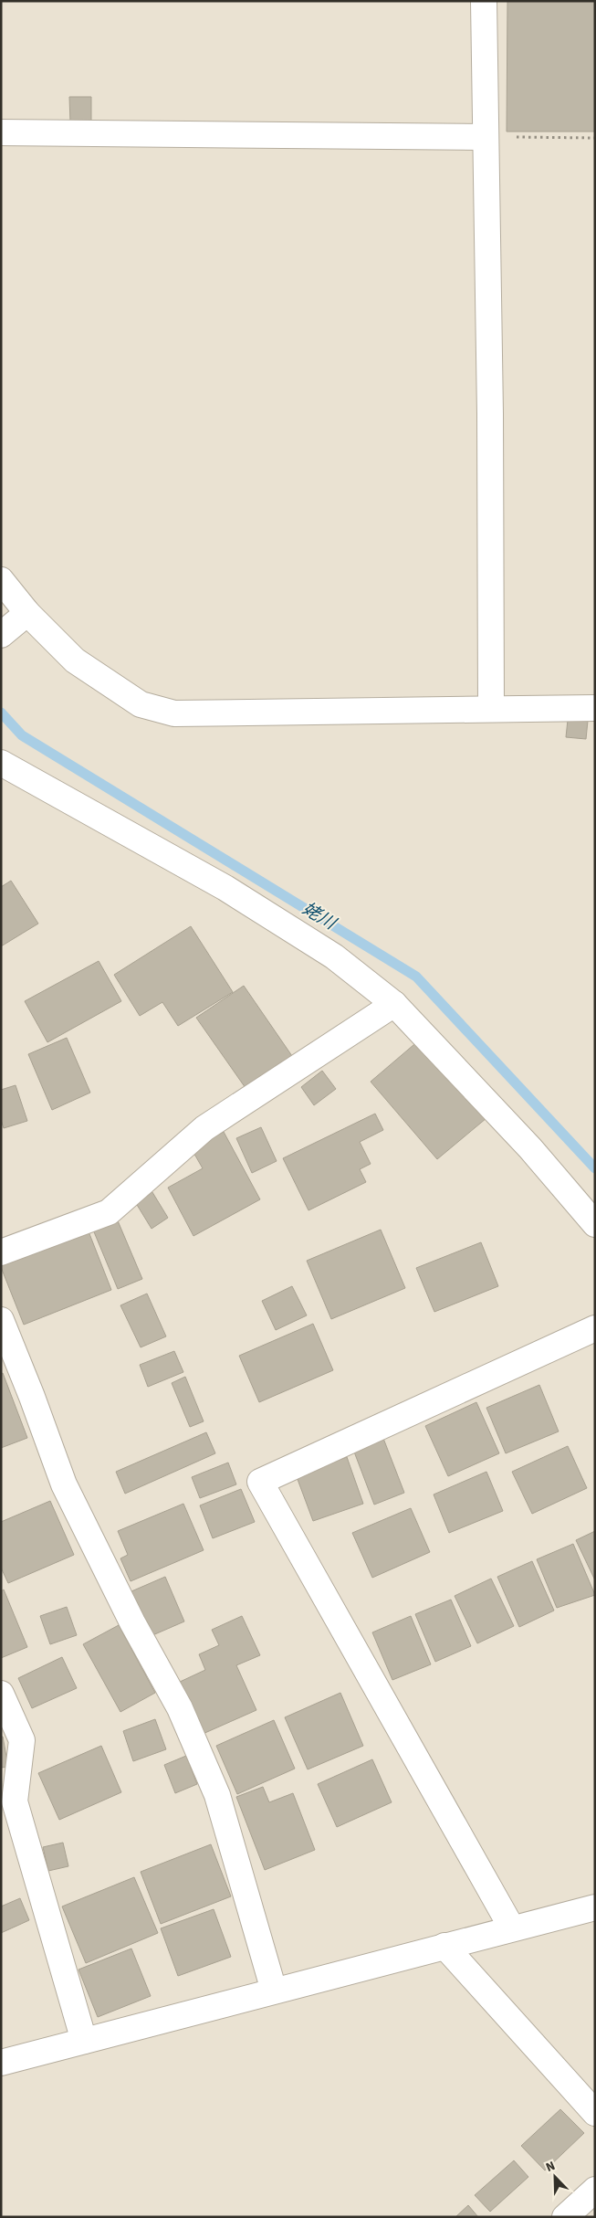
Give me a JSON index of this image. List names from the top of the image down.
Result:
{
  "water": ["姥川"],
  "north": "top left"
}
